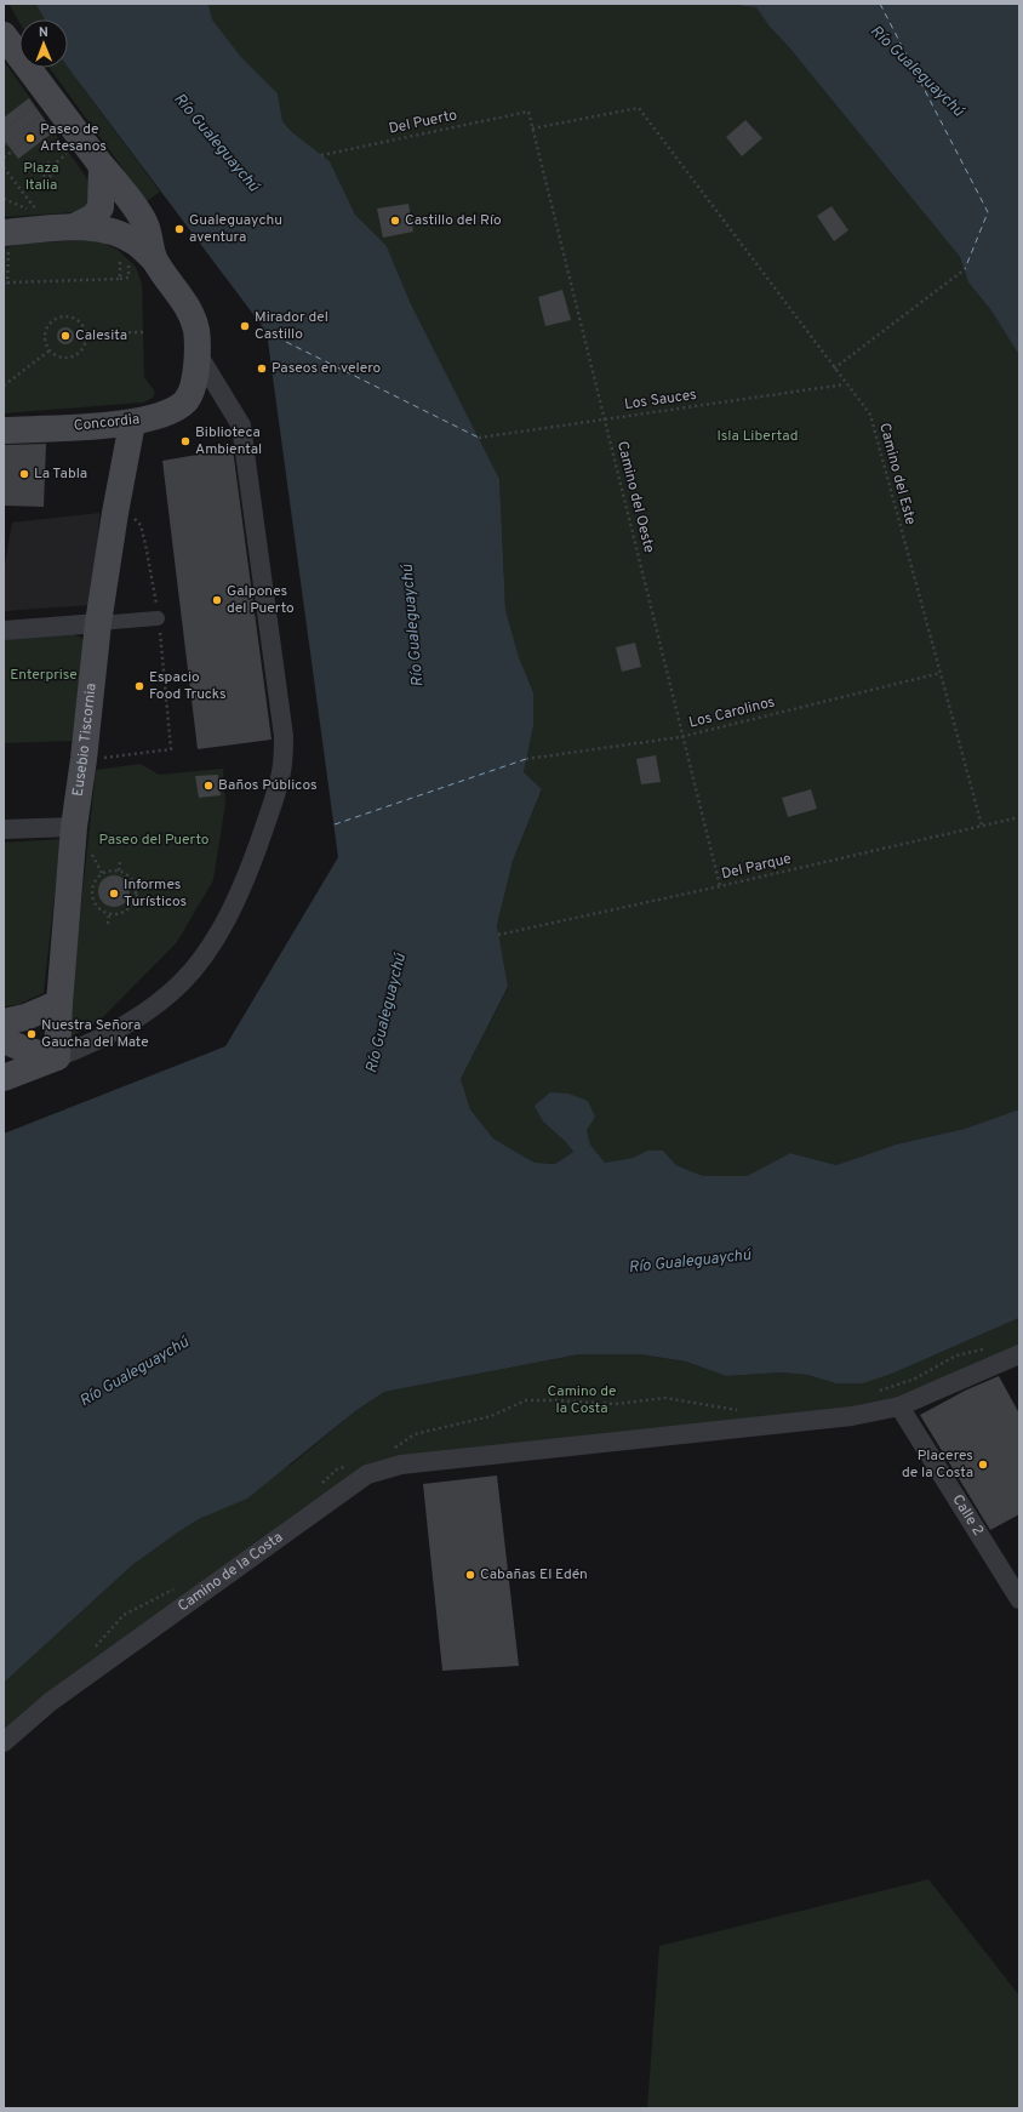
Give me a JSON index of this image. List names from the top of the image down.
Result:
{
  "streets": {
    "main road": ["Concordia", "Eusebio Tiscornia"],
    "street": ["Calle 2", "Camino de la Costa"],
    "path": [
      "Del Puerto",
      "Los Sauces",
      "Camino del Este",
      "Camino del Oeste",
      "Los Carolinos",
      "Del Parque"
    ]
  },
  "crossings": [
    ["Del Puerto", "Camino del Oeste"],
    ["Los Sauces", "Camino del Este"],
    ["Los Sauces", "Camino del Oeste"],
    ["Concordia", "Eusebio Tiscornia"],
    ["Camino del Este", "Camino del Oeste"],
    ["Camino del Este", "Los Carolinos"],
    ["Camino del Este", "Del Parque"],
    ["Camino del Oeste", "Los Carolinos"],
    ["Camino del Oeste", "Del Parque"],
    ["Calle 2", "Camino de la Costa"]
  ],
  "water": ["Río Gualeguaychú"],
  "parks": [
    "Plaza Italia",
    "Isla Libertad",
    "Enterprise",
    "Paseo del Puerto",
    "Camino de la Costa"
  ],
  "places": [
    "Paseo de Artesanos",
    "Castillo del Río",
    "Gualeguaychu aventura",
    "Mirador del Castillo",
    "Calesita",
    "Paseos en velero",
    "Biblioteca Ambiental",
    "La Tabla",
    "Galpones del Puerto",
    "Espacio Food Trucks",
    "Baños Públicos",
    "Informes Turísticos",
    "Nuestra Señora Gaucha del Mate",
    "Placeres de la Costa",
    "Cabañas El Edén"
  ],
  "north": "top"
}
